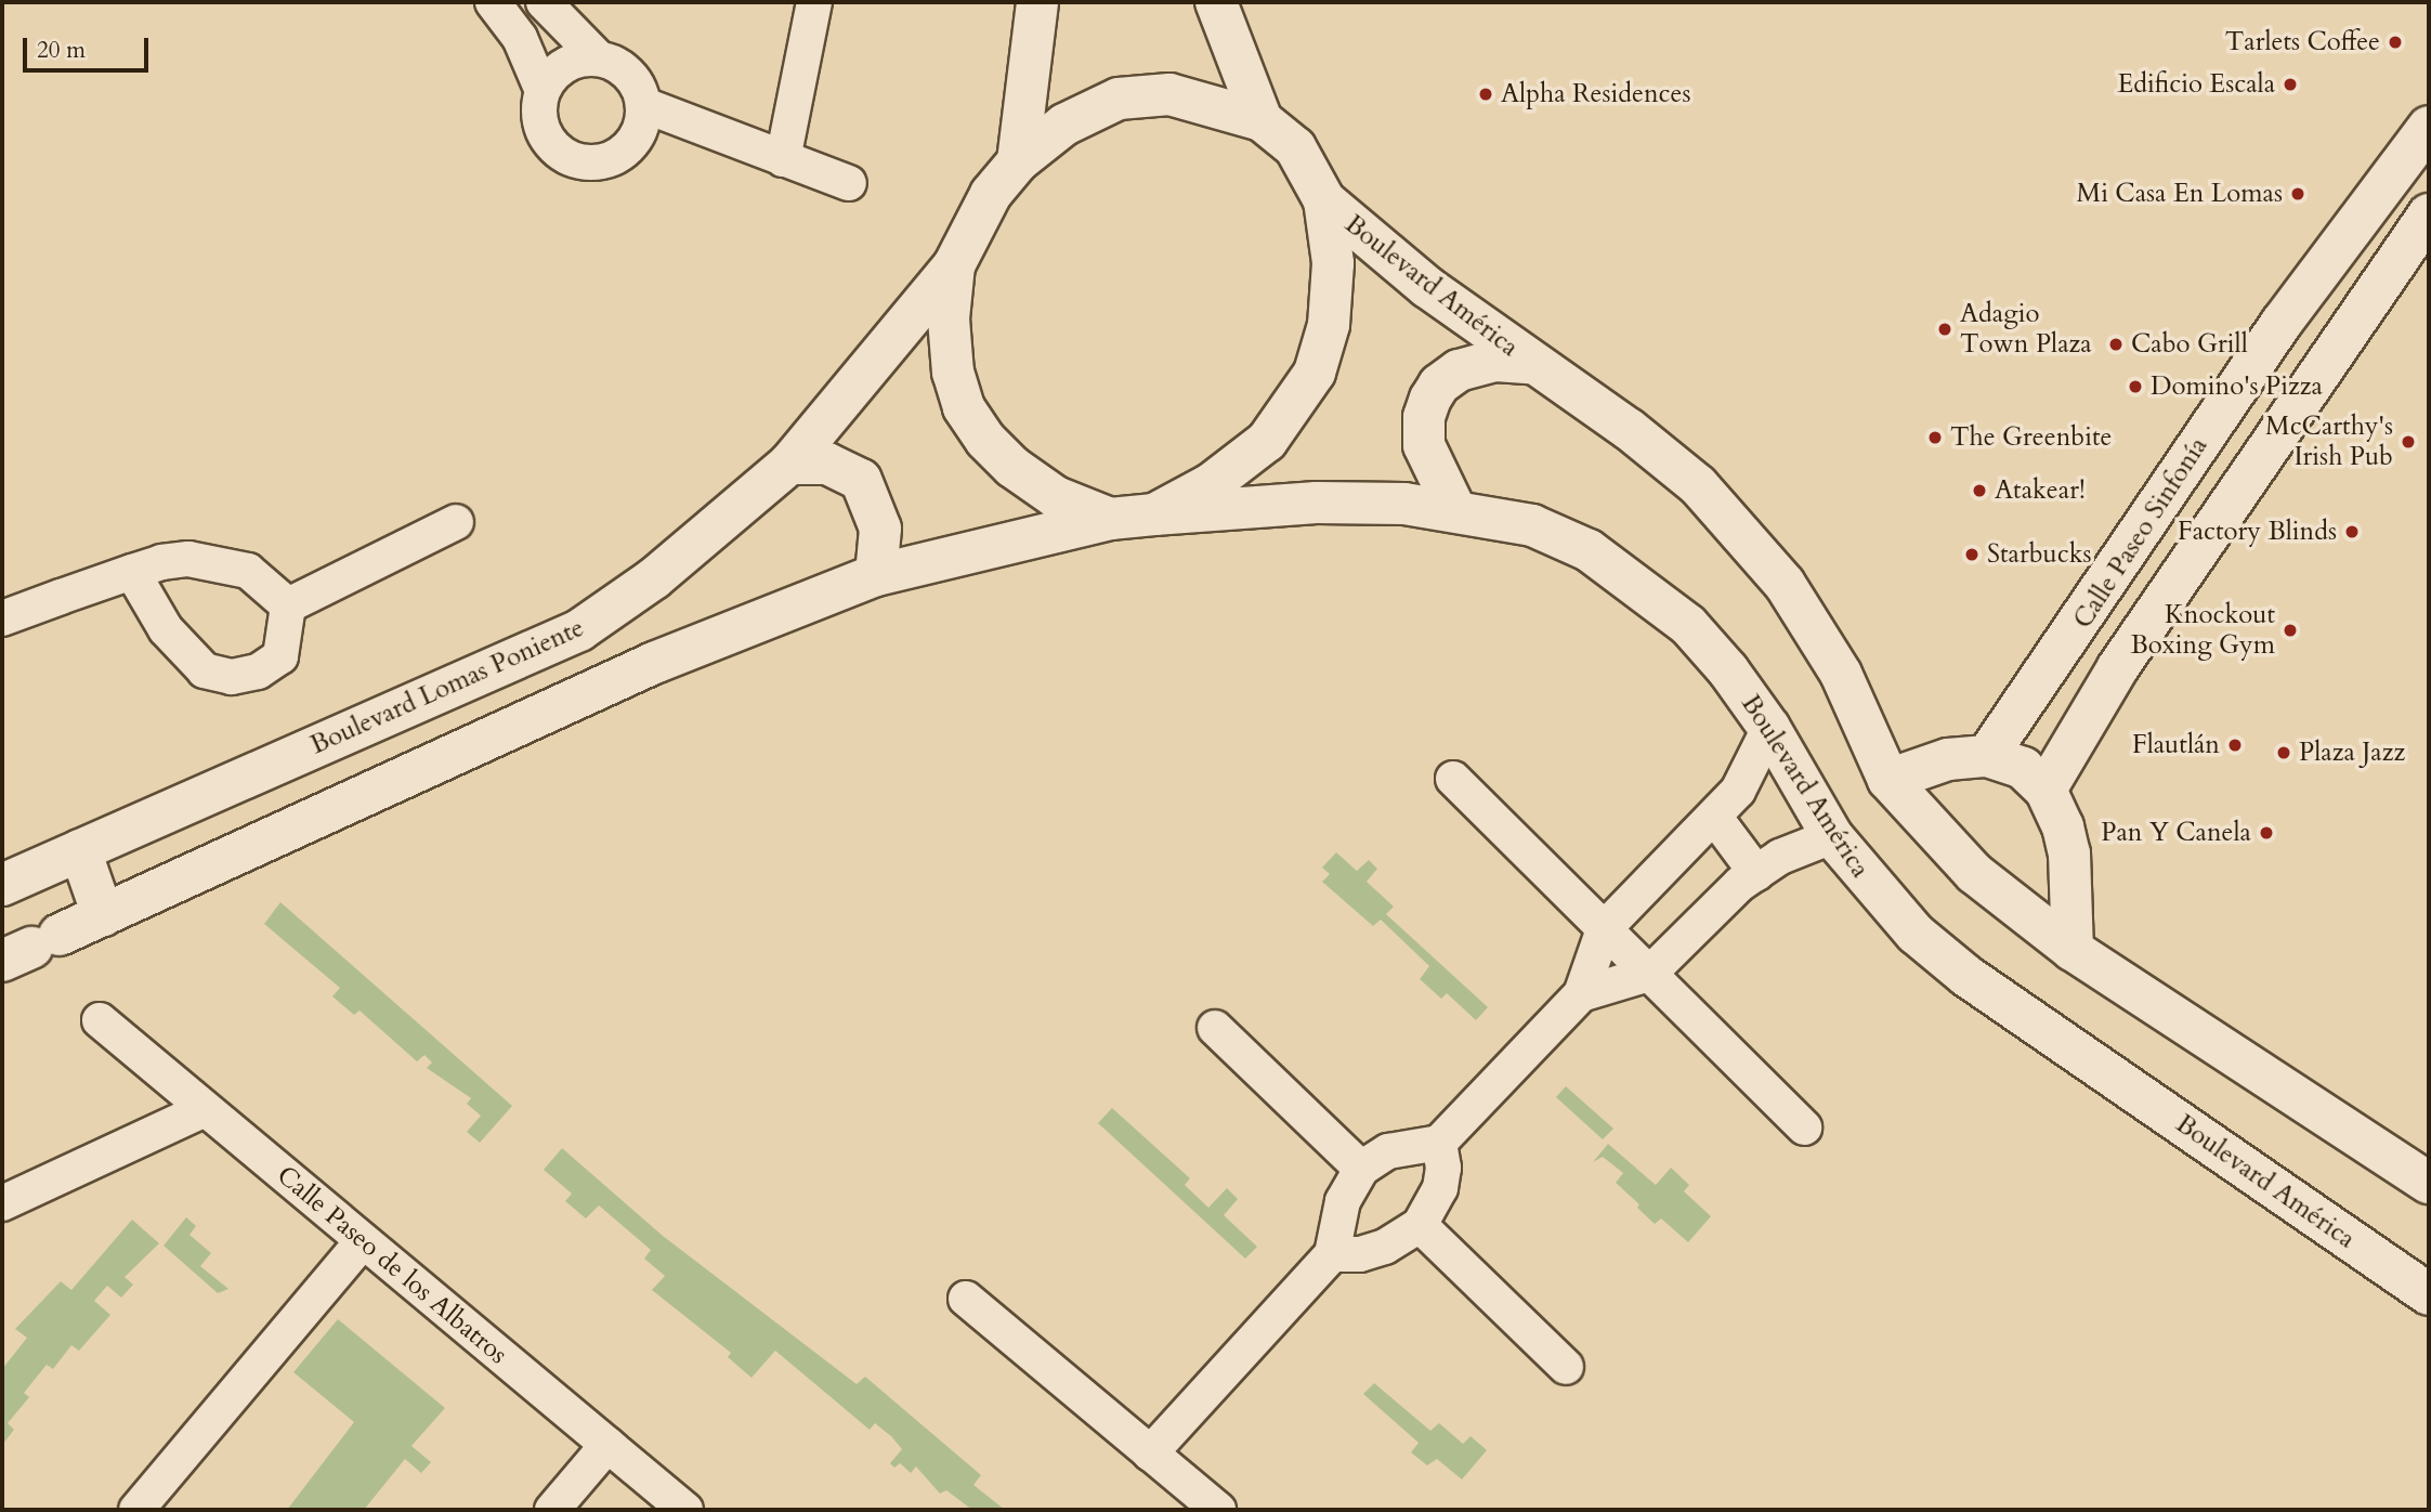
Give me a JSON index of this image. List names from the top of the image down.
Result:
{
  "streets": {
    "main road": ["Boulevard América", "Calle Paseo Sinfonía", "Boulevard Lomas Poniente"],
    "street": ["Calle Paseo de los Albatros"]
  },
  "places": [
    "Tarlets Coffee",
    "Edificio Escala",
    "Alpha Residences",
    "Mi Casa En Lomas",
    "Adagio Town Plaza",
    "Cabo Grill",
    "Domino's Pizza",
    "The Greenbite",
    "McCarthy's Irish Pub",
    "Atakear!",
    "Factory Blinds",
    "Starbucks",
    "Knockout Boxing Gym",
    "Flautlán",
    "Plaza Jazz",
    "Pan Y Canela"
  ],
  "scale_bar": "20 m"
}
